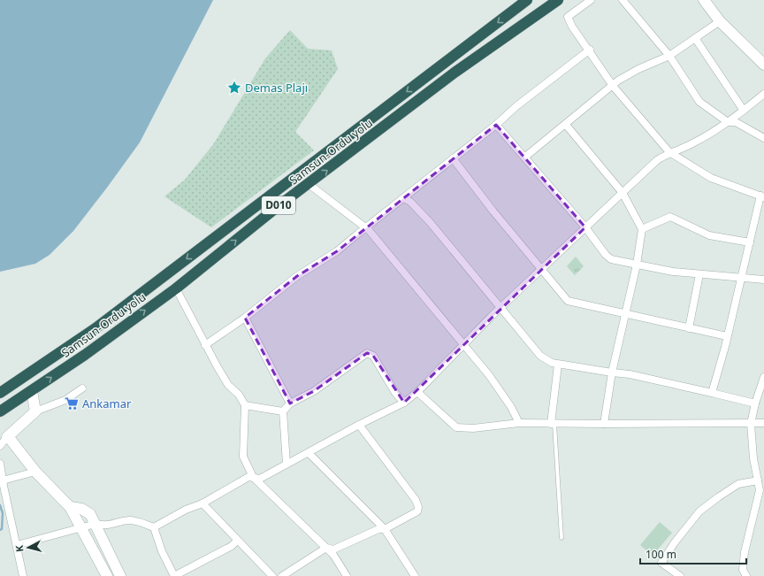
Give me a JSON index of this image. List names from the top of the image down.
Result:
{
  "streets": {
    "highway": ["Samsun-Ordu yolu", "D010"]
  },
  "places": {
    "place": ["Demas Plajı"],
    "supermarket": ["Ankamar"]
  },
  "scale_bar": "100 m",
  "north": "left"
}
